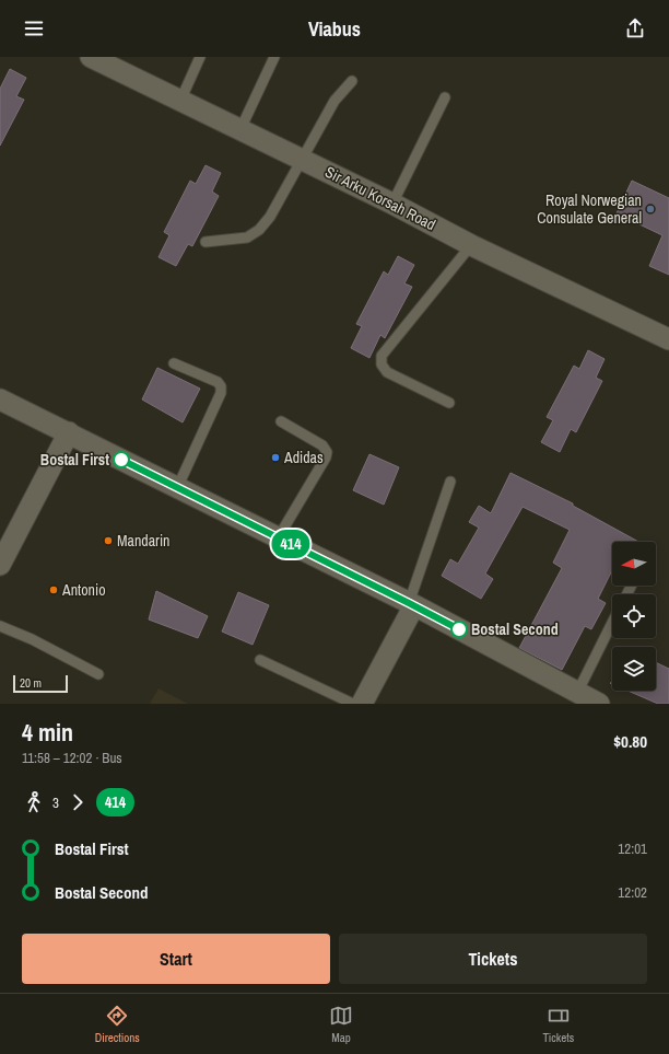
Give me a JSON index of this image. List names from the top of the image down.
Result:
{
  "streets": {
    "street": ["Sir Arku Korsah Road"]
  },
  "places": [
    "Royal Norwegian Consulate General",
    "Adidas",
    "Bostal First",
    "Mandarin",
    "Antonio",
    "Bostal Second"
  ],
  "lines": ["bus line 414"],
  "scale_bar": "20 m",
  "north": "left",
  "page": {
    "header": "Viabus",
    "on_map": "414",
    "scale": "20 m",
    "heading": ["4 min", "11:58 – 12:02 · Bus", "$0.80"],
    "legs": ["3", "414"],
    "list": [
      {
        "name": "Bostal First",
        "value": "12:01"
      },
      {
        "name": "Bostal Second",
        "value": "12:02"
      }
    ],
    "buttons": ["Start", "Tickets"],
    "tabs": ["Directions", "Map", "Tickets"]
  }
}
